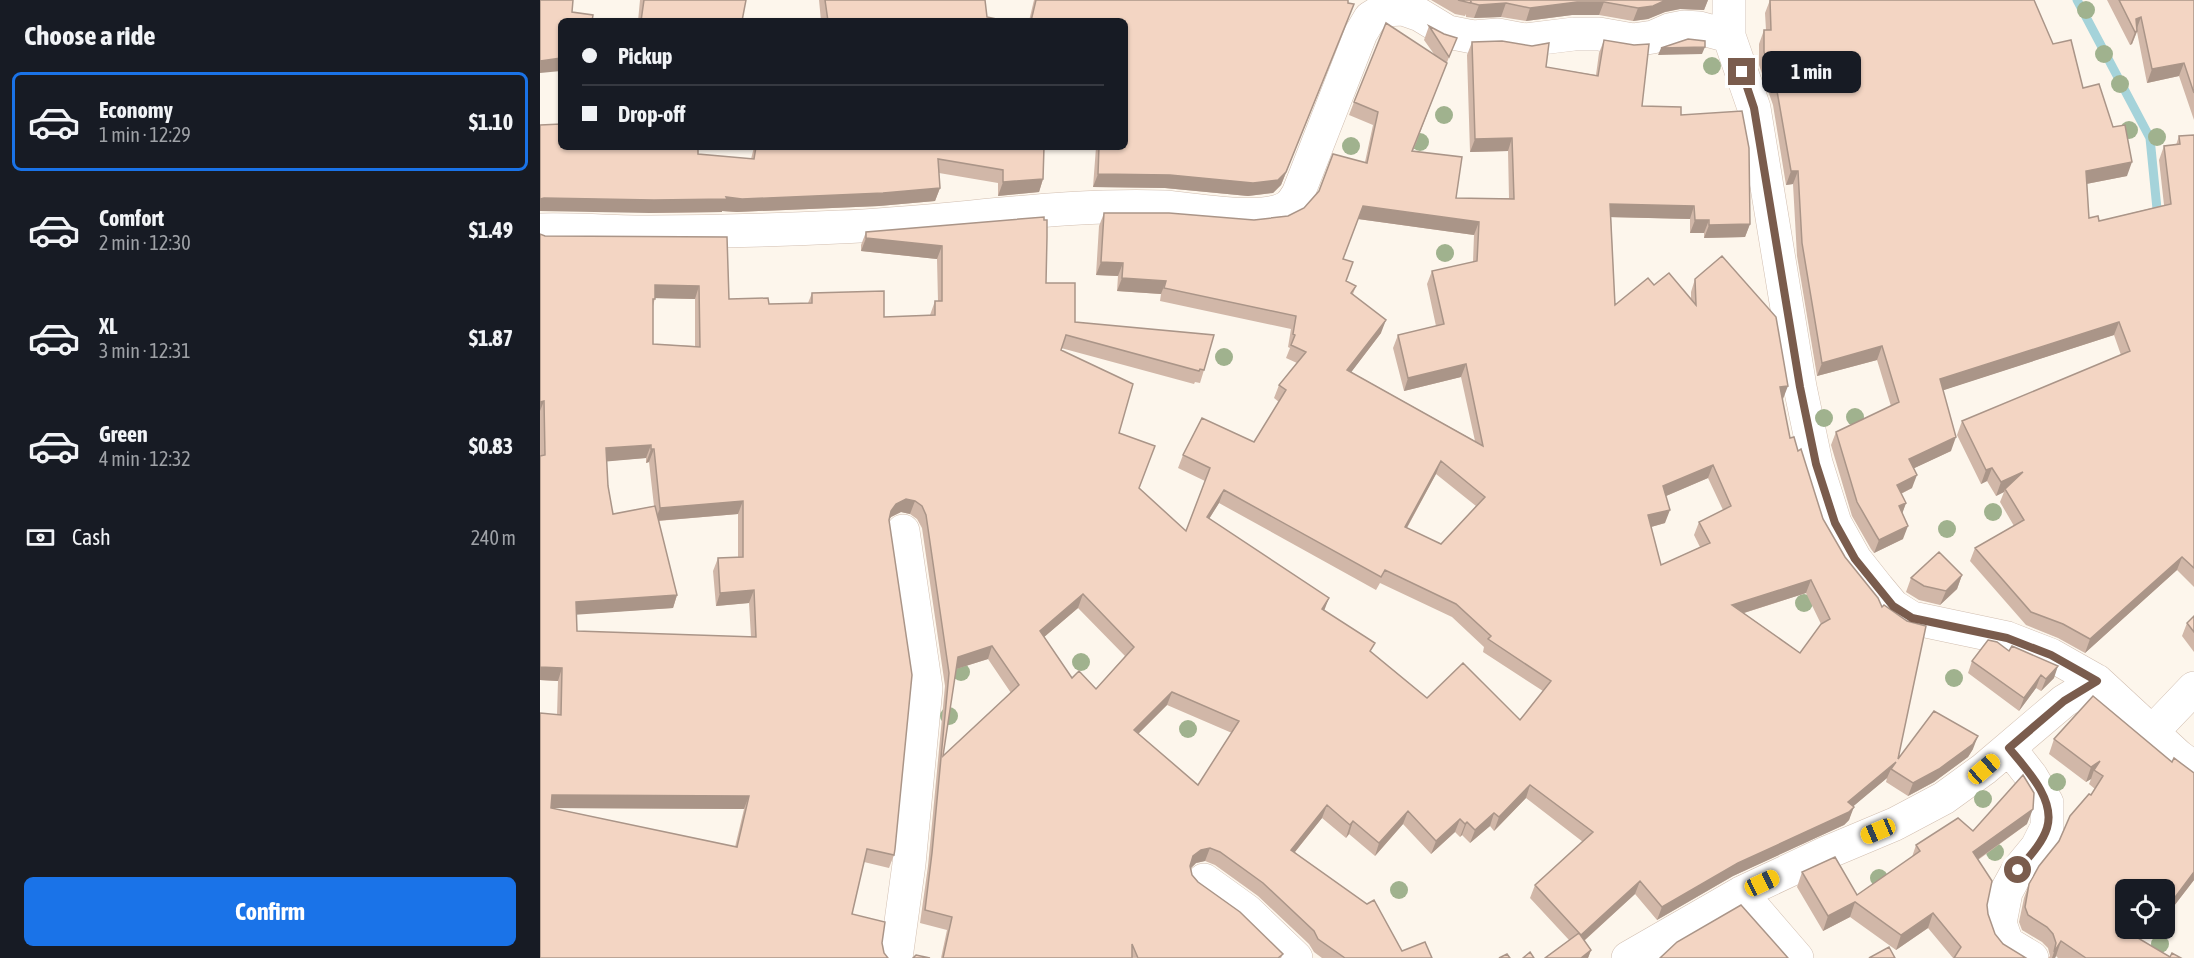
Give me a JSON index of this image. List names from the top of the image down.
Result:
{
  "page": {
    "heading": "Choose a ride",
    "banner": ["Pickup", "Drop-off"],
    "bubble": "1 min",
    "list": [
      {
        "name": "Economy",
        "note": "1 min · 12:29",
        "value": "$1.10"
      },
      {
        "name": "Comfort",
        "note": "2 min · 12:30",
        "value": "$1.49"
      },
      {
        "name": "XL",
        "note": "3 min · 12:31",
        "value": "$1.87"
      },
      {
        "name": "Green",
        "note": "4 min · 12:32",
        "value": "$0.83"
      }
    ],
    "pay": ["Cash", "240 m"],
    "buttons": "Confirm"
  }
}
